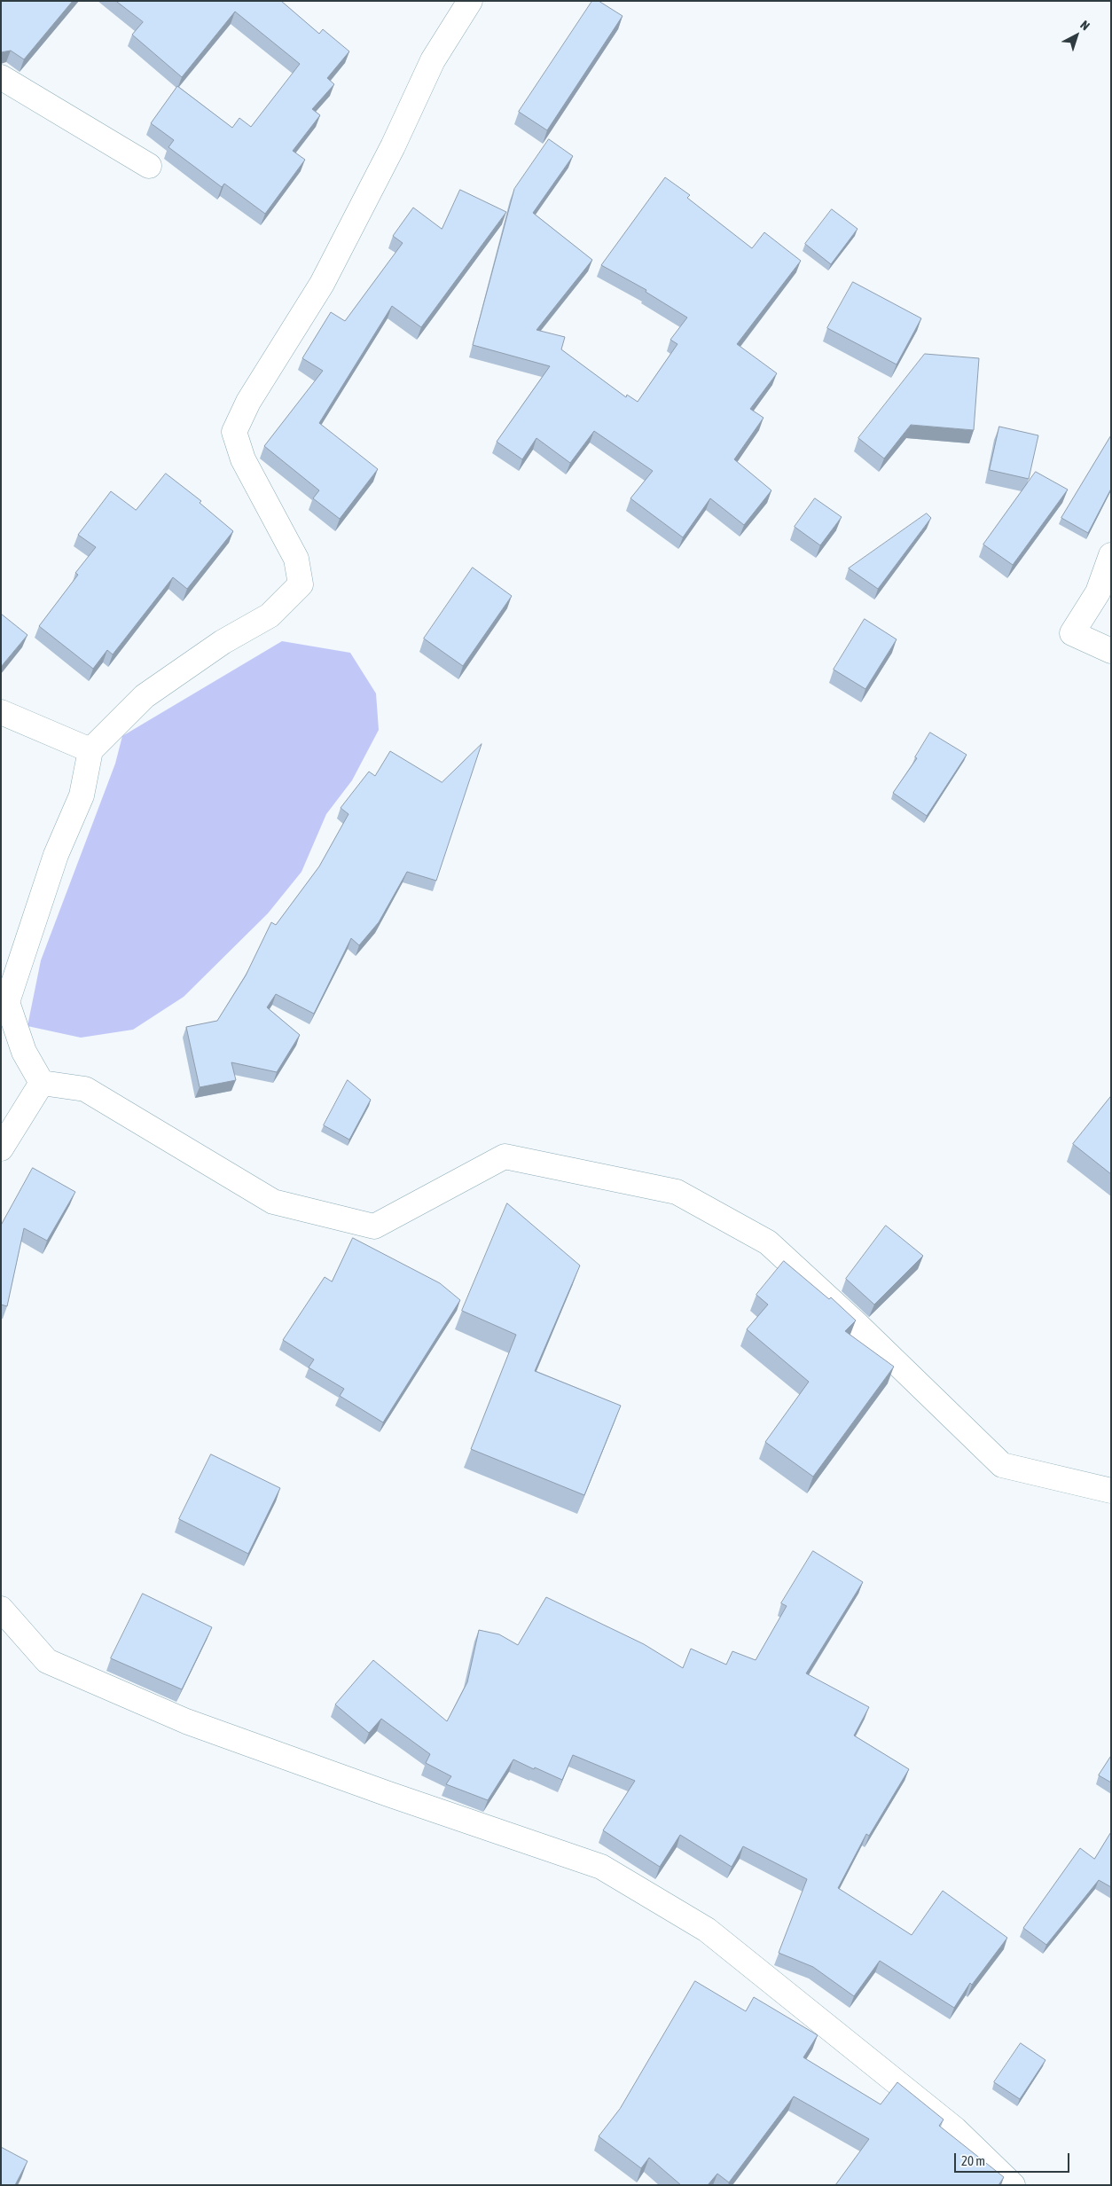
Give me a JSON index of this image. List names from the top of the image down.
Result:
{
  "scale_bar": "20 m",
  "north": "top right"
}
